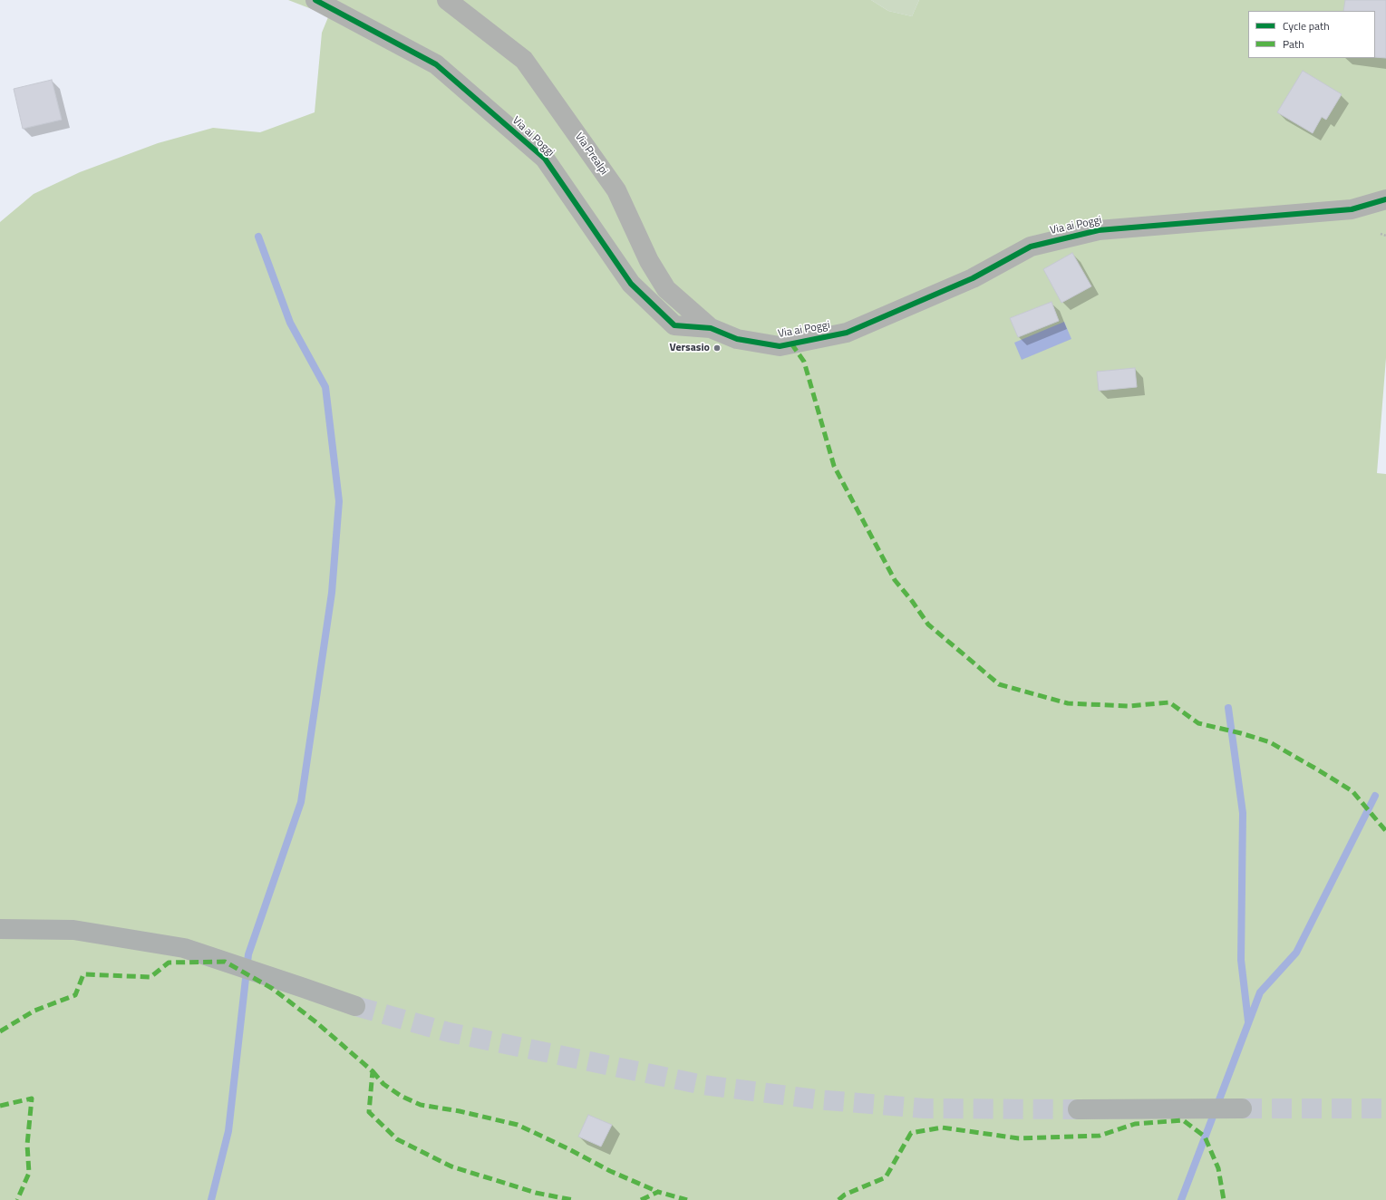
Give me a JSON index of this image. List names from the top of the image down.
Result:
{
  "streets": {
    "street": ["Via ai Poggi", "Via Prealpi"]
  },
  "crossings": [
    ["Via ai Poggi", "Via Prealpi"]
  ],
  "places": ["Versasio"],
  "legend": ["Cycle path", "Path"]
}
